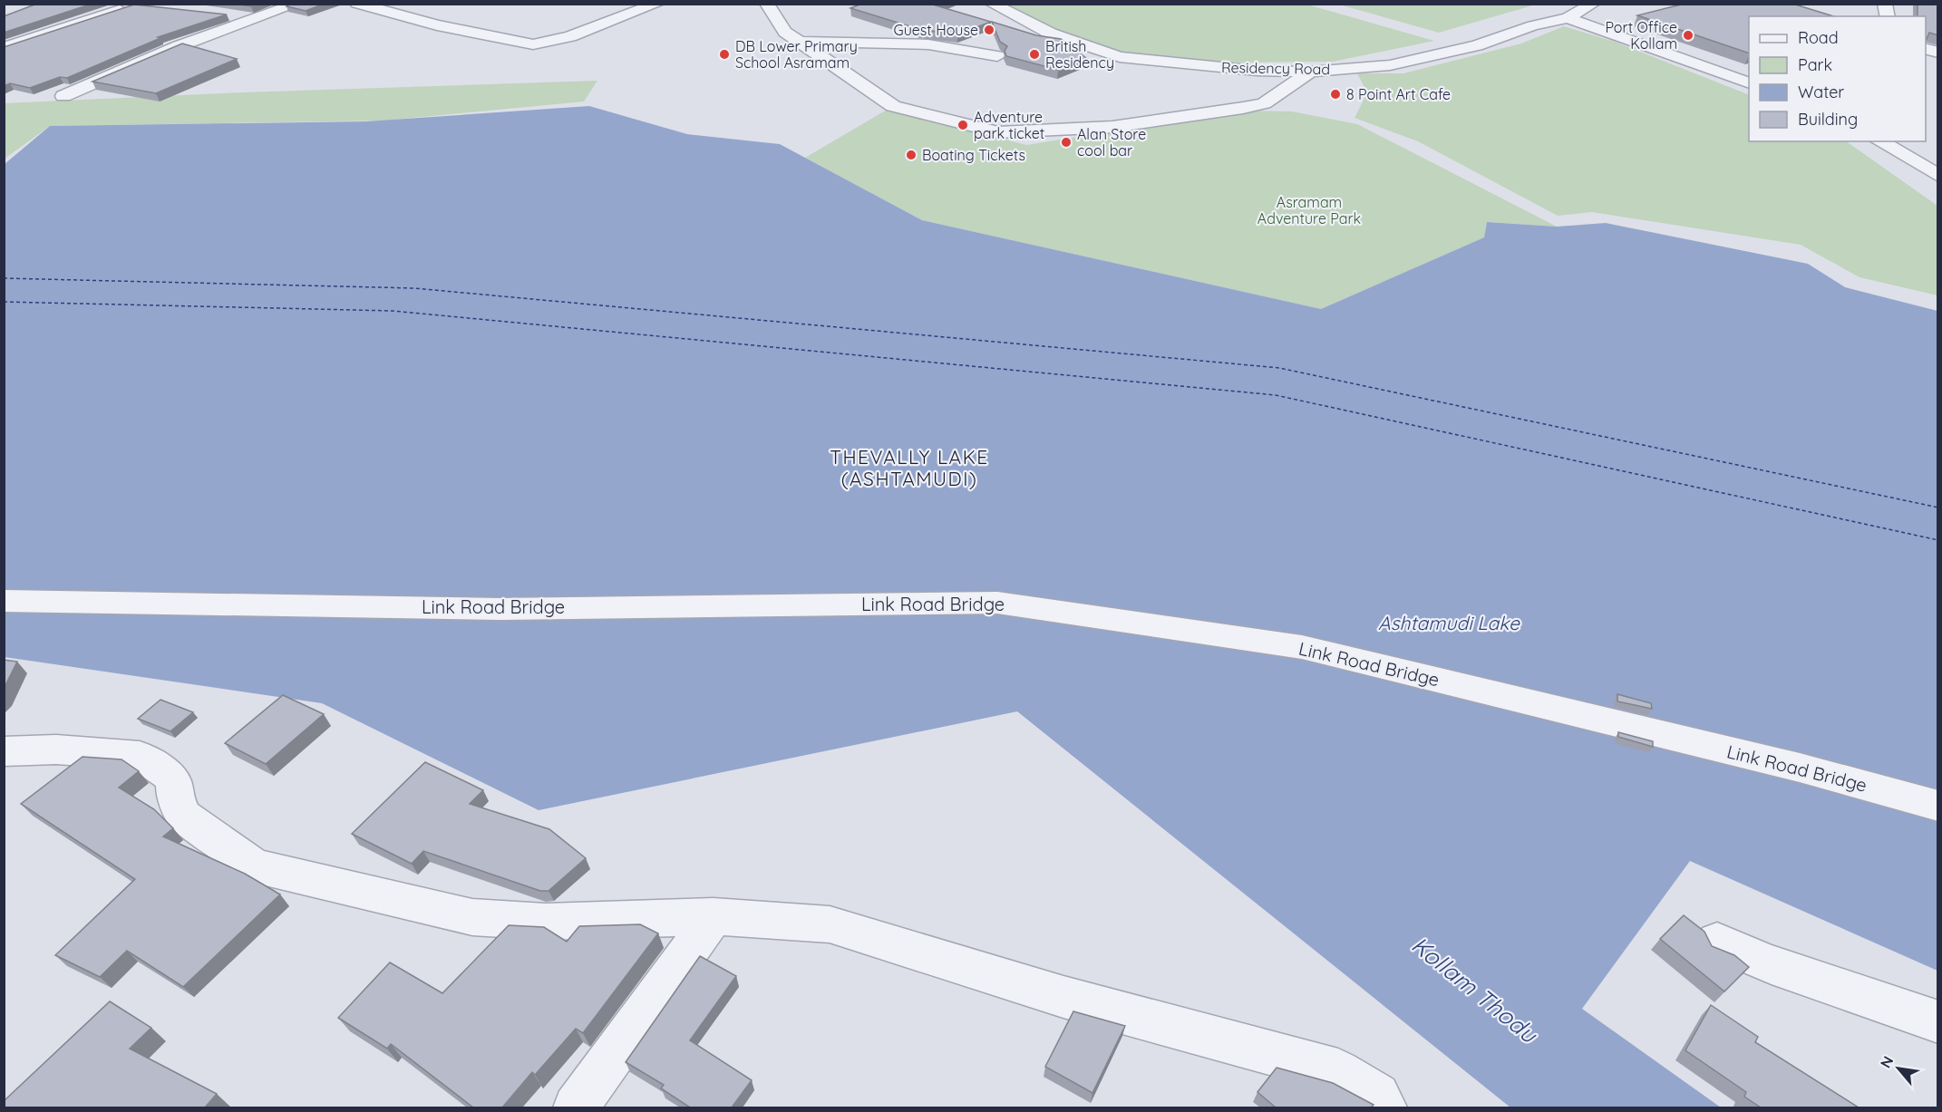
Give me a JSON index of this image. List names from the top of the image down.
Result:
{
  "streets": {
    "street": ["Residency Road", "Link Road Bridge"]
  },
  "districts": ["THEVALLY LAKE (ASHTAMUDI)"],
  "water": ["Ashtamudi Lake", "Kollam Thodu"],
  "parks": ["Asramam Adventure Park"],
  "places": [
    "Guest House",
    "Port Office Kollam",
    "DB Lower Primary School Asramam",
    "British Residency",
    "8 Point Art Cafe",
    "Adventure park ticket",
    "Alan Store cool bar",
    "Boating Tickets"
  ],
  "legend": [
    "Road",
    "Park",
    "Water",
    "Building"
  ],
  "north": "top left"
}
